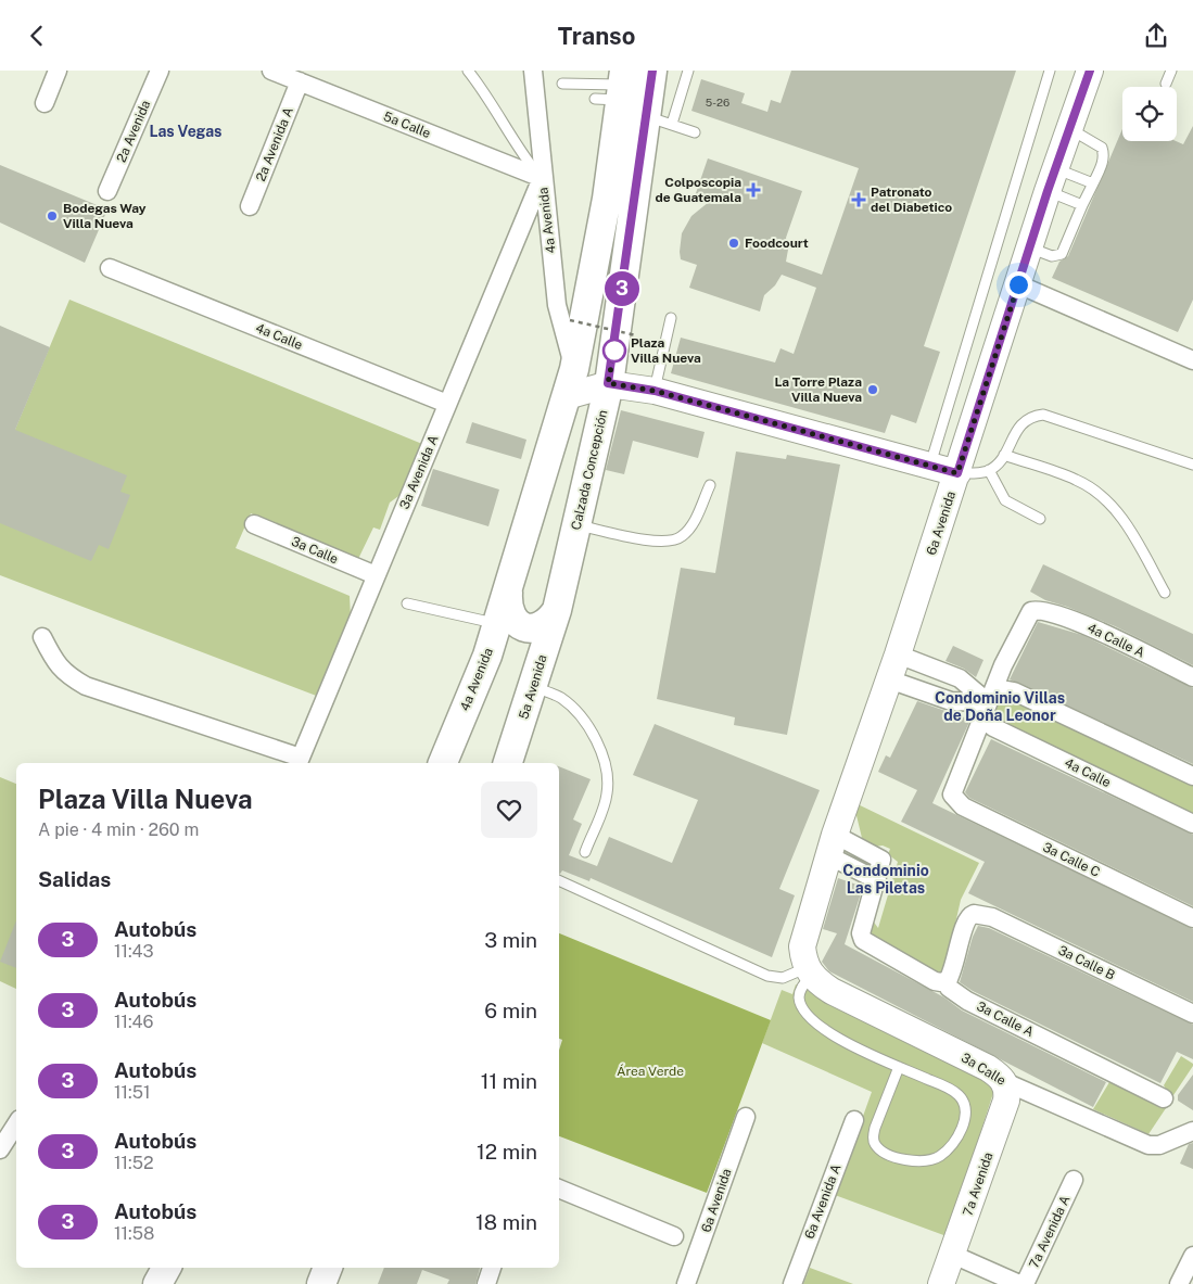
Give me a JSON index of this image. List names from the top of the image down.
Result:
{
  "streets": {
    "main road": [
      "4a Avenida",
      "Calzada Concepción",
      "6a Avenida",
      "3a Calle",
      "5a Avenida",
      "7a Avenida"
    ],
    "street": [
      "5a Calle",
      "2a Avenida",
      "2a Avenida A",
      "4a Calle",
      "3a Avenida A",
      "4a Calle A",
      "3a Calle C",
      "3a Calle B",
      "3a Calle A",
      "6a Avenida A",
      "7a Avenida A"
    ]
  },
  "crossings": [
    ["5a Calle", "2a Avenida A"],
    ["5a Calle", "4a Avenida"],
    ["5a Calle", "3a Avenida A"],
    ["4a Avenida", "3a Avenida A"],
    ["4a Calle", "3a Avenida A"],
    ["4a Calle", "3a Calle C"],
    ["Calzada Concepción", "5a Avenida"],
    ["3a Avenida A", "3a Calle"],
    ["6a Avenida", "3a Calle"],
    ["3a Calle", "7a Avenida"],
    ["3a Calle B", "3a Calle A"]
  ],
  "districts": ["Las Vegas", "Condominio Villas de Doña Leonor", "Condominio Las Piletas"],
  "parks": ["Área Verde"],
  "places": {
    "health": ["Colposcopia de Guatemala", "Patronato del Diabetico"],
    "other": [
      "Bodegas Way Villa Nueva",
      "Foodcourt",
      "Plaza Villa Nueva",
      "La Torre Plaza Villa Nueva"
    ]
  },
  "lines": ["bus line 3"],
  "house_numbers": ["5-26"],
  "page": {
    "header": "Transo",
    "on_map": "3",
    "heading": [
      ["Plaza Villa Nueva", "A pie · 4 min · 260 m"],
      "Salidas"
    ],
    "list": [
      {
        "mark": "3",
        "name": "Autobús",
        "note": "11:43",
        "value": "3 min"
      },
      {
        "mark": "3",
        "name": "Autobús",
        "note": "11:46",
        "value": "6 min"
      },
      {
        "mark": "3",
        "name": "Autobús",
        "note": "11:51",
        "value": "11 min"
      },
      {
        "mark": "3",
        "name": "Autobús",
        "note": "11:52",
        "value": "12 min"
      },
      {
        "mark": "3",
        "name": "Autobús",
        "note": "11:58",
        "value": "18 min"
      }
    ]
  }
}
